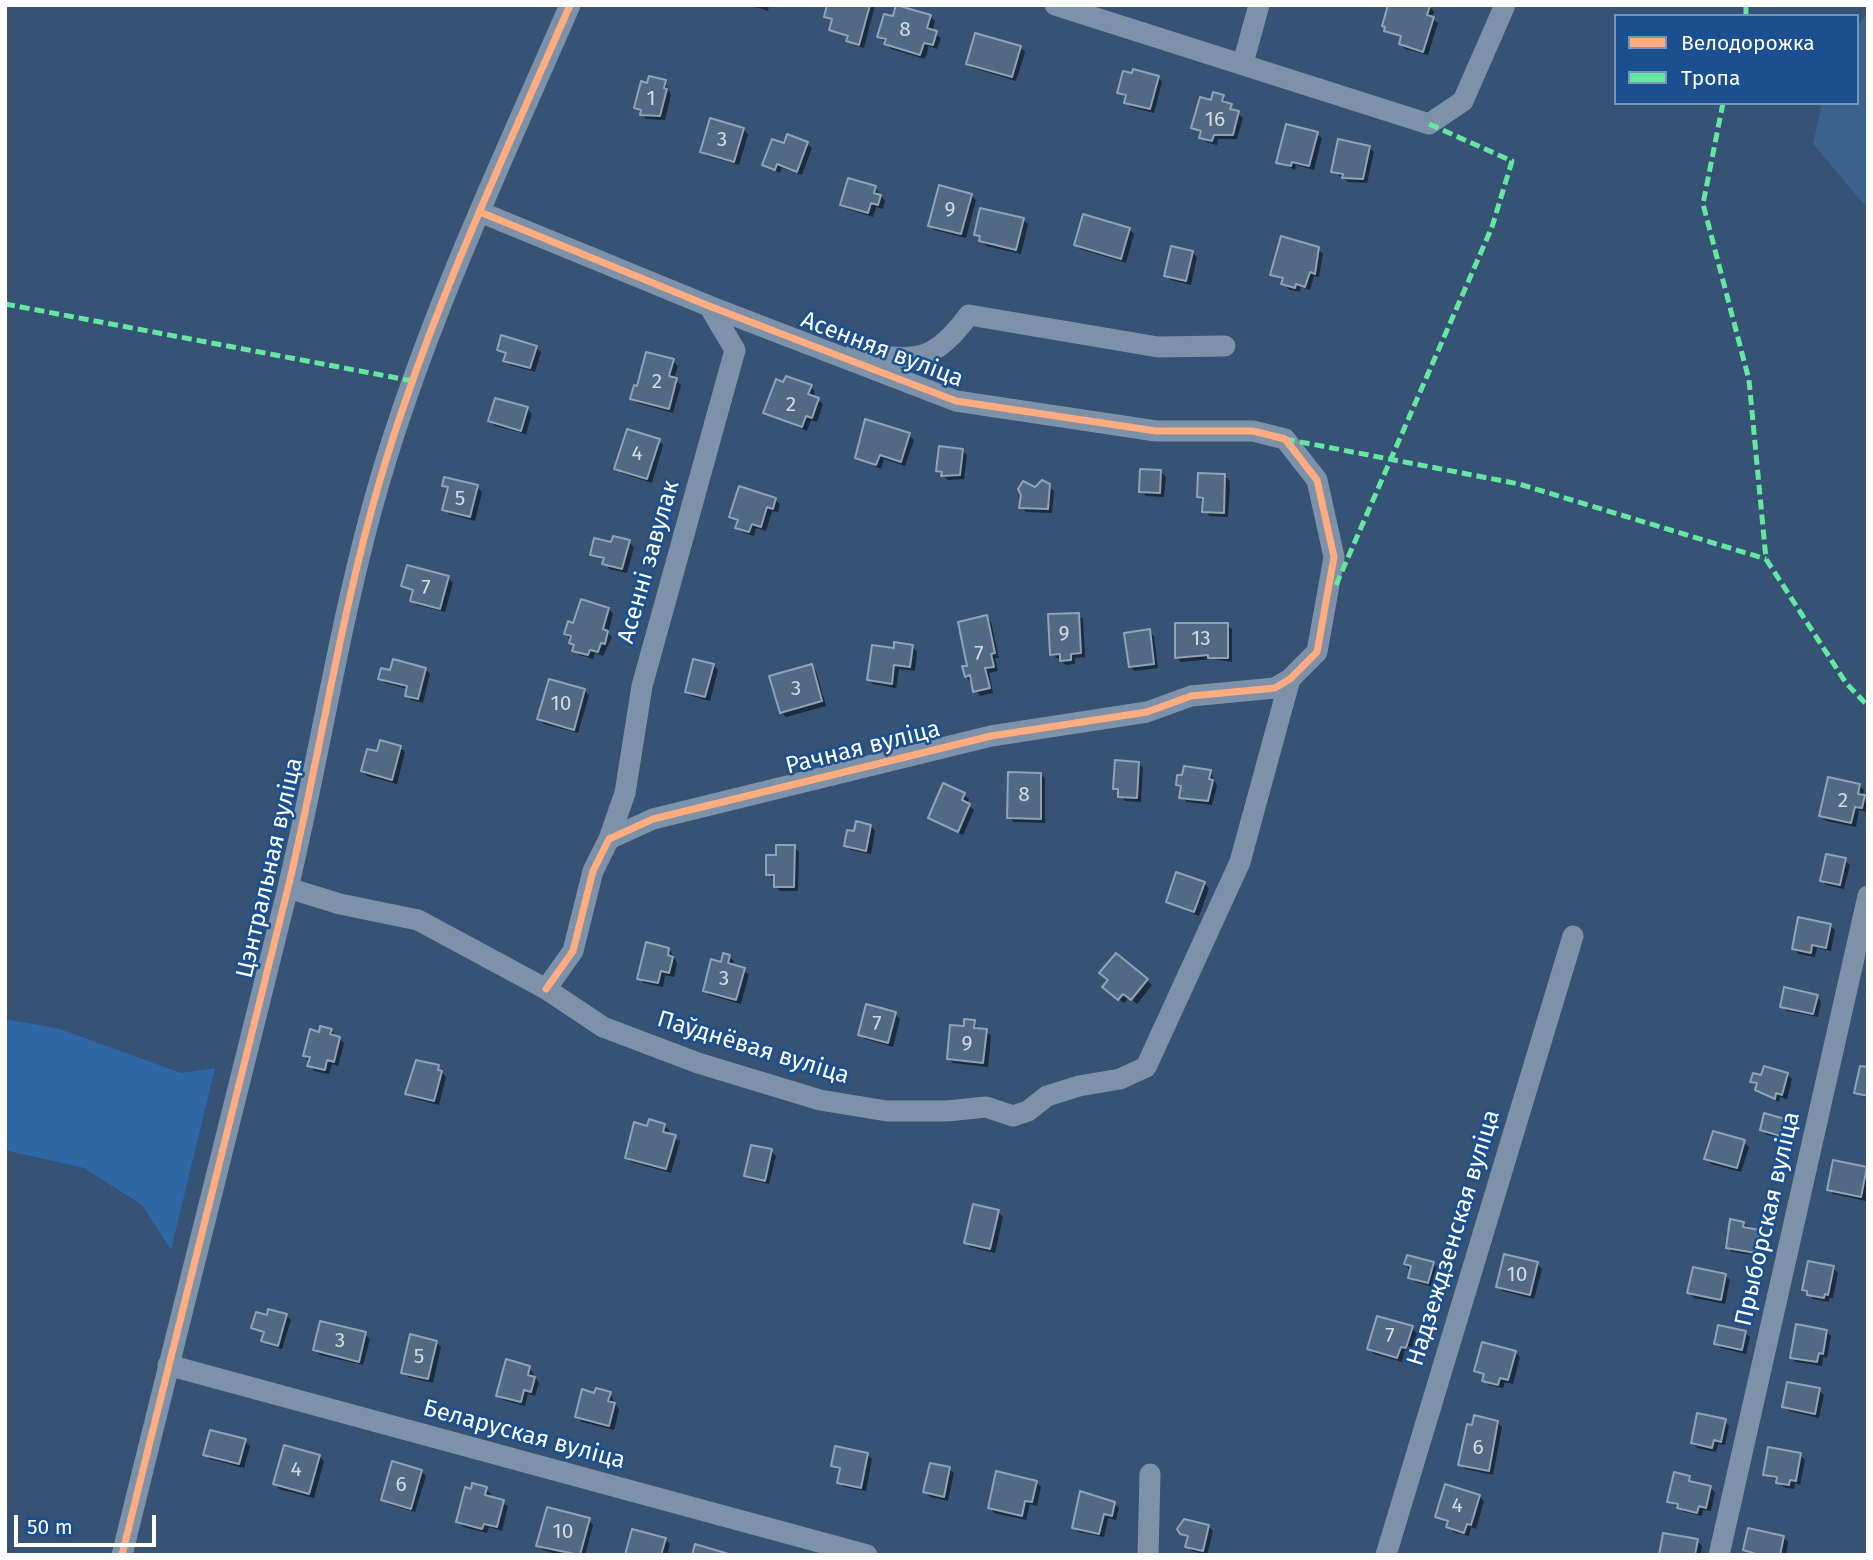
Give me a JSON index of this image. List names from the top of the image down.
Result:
{
  "streets": {
    "street": [
      "Асенняя вуліца",
      "Асенні завулак",
      "Рачная вуліца",
      "Цэнтральная вуліца",
      "Паўднёвая вуліца",
      "Прыборская вуліца",
      "Надзеждзенская вуліца",
      "Беларуская вуліца"
    ]
  },
  "crossings": [
    ["Асенняя вуліца", "Асенні завулак"],
    ["Асенняя вуліца", "Рачная вуліца"],
    ["Асенняя вуліца", "Цэнтральная вуліца"],
    ["Асенняя вуліца", "Паўднёвая вуліца"],
    ["Асенні завулак", "Рачная вуліца"],
    ["Рачная вуліца", "Паўднёвая вуліца"],
    ["Цэнтральная вуліца", "Паўднёвая вуліца"],
    ["Цэнтральная вуліца", "Беларуская вуліца"]
  ],
  "house_numbers": [
    "8",
    "1",
    "16",
    "3",
    "9",
    "2",
    "2",
    "4",
    "5",
    "7",
    "9",
    "13",
    "7",
    "3",
    "10",
    "8",
    "2",
    "3",
    "7",
    "9",
    "10",
    "7",
    "3",
    "5",
    "6",
    "4",
    "6",
    "4",
    "10"
  ],
  "legend": ["Велодорожка", "Тропа"],
  "scale_bar": "50 m"
}
